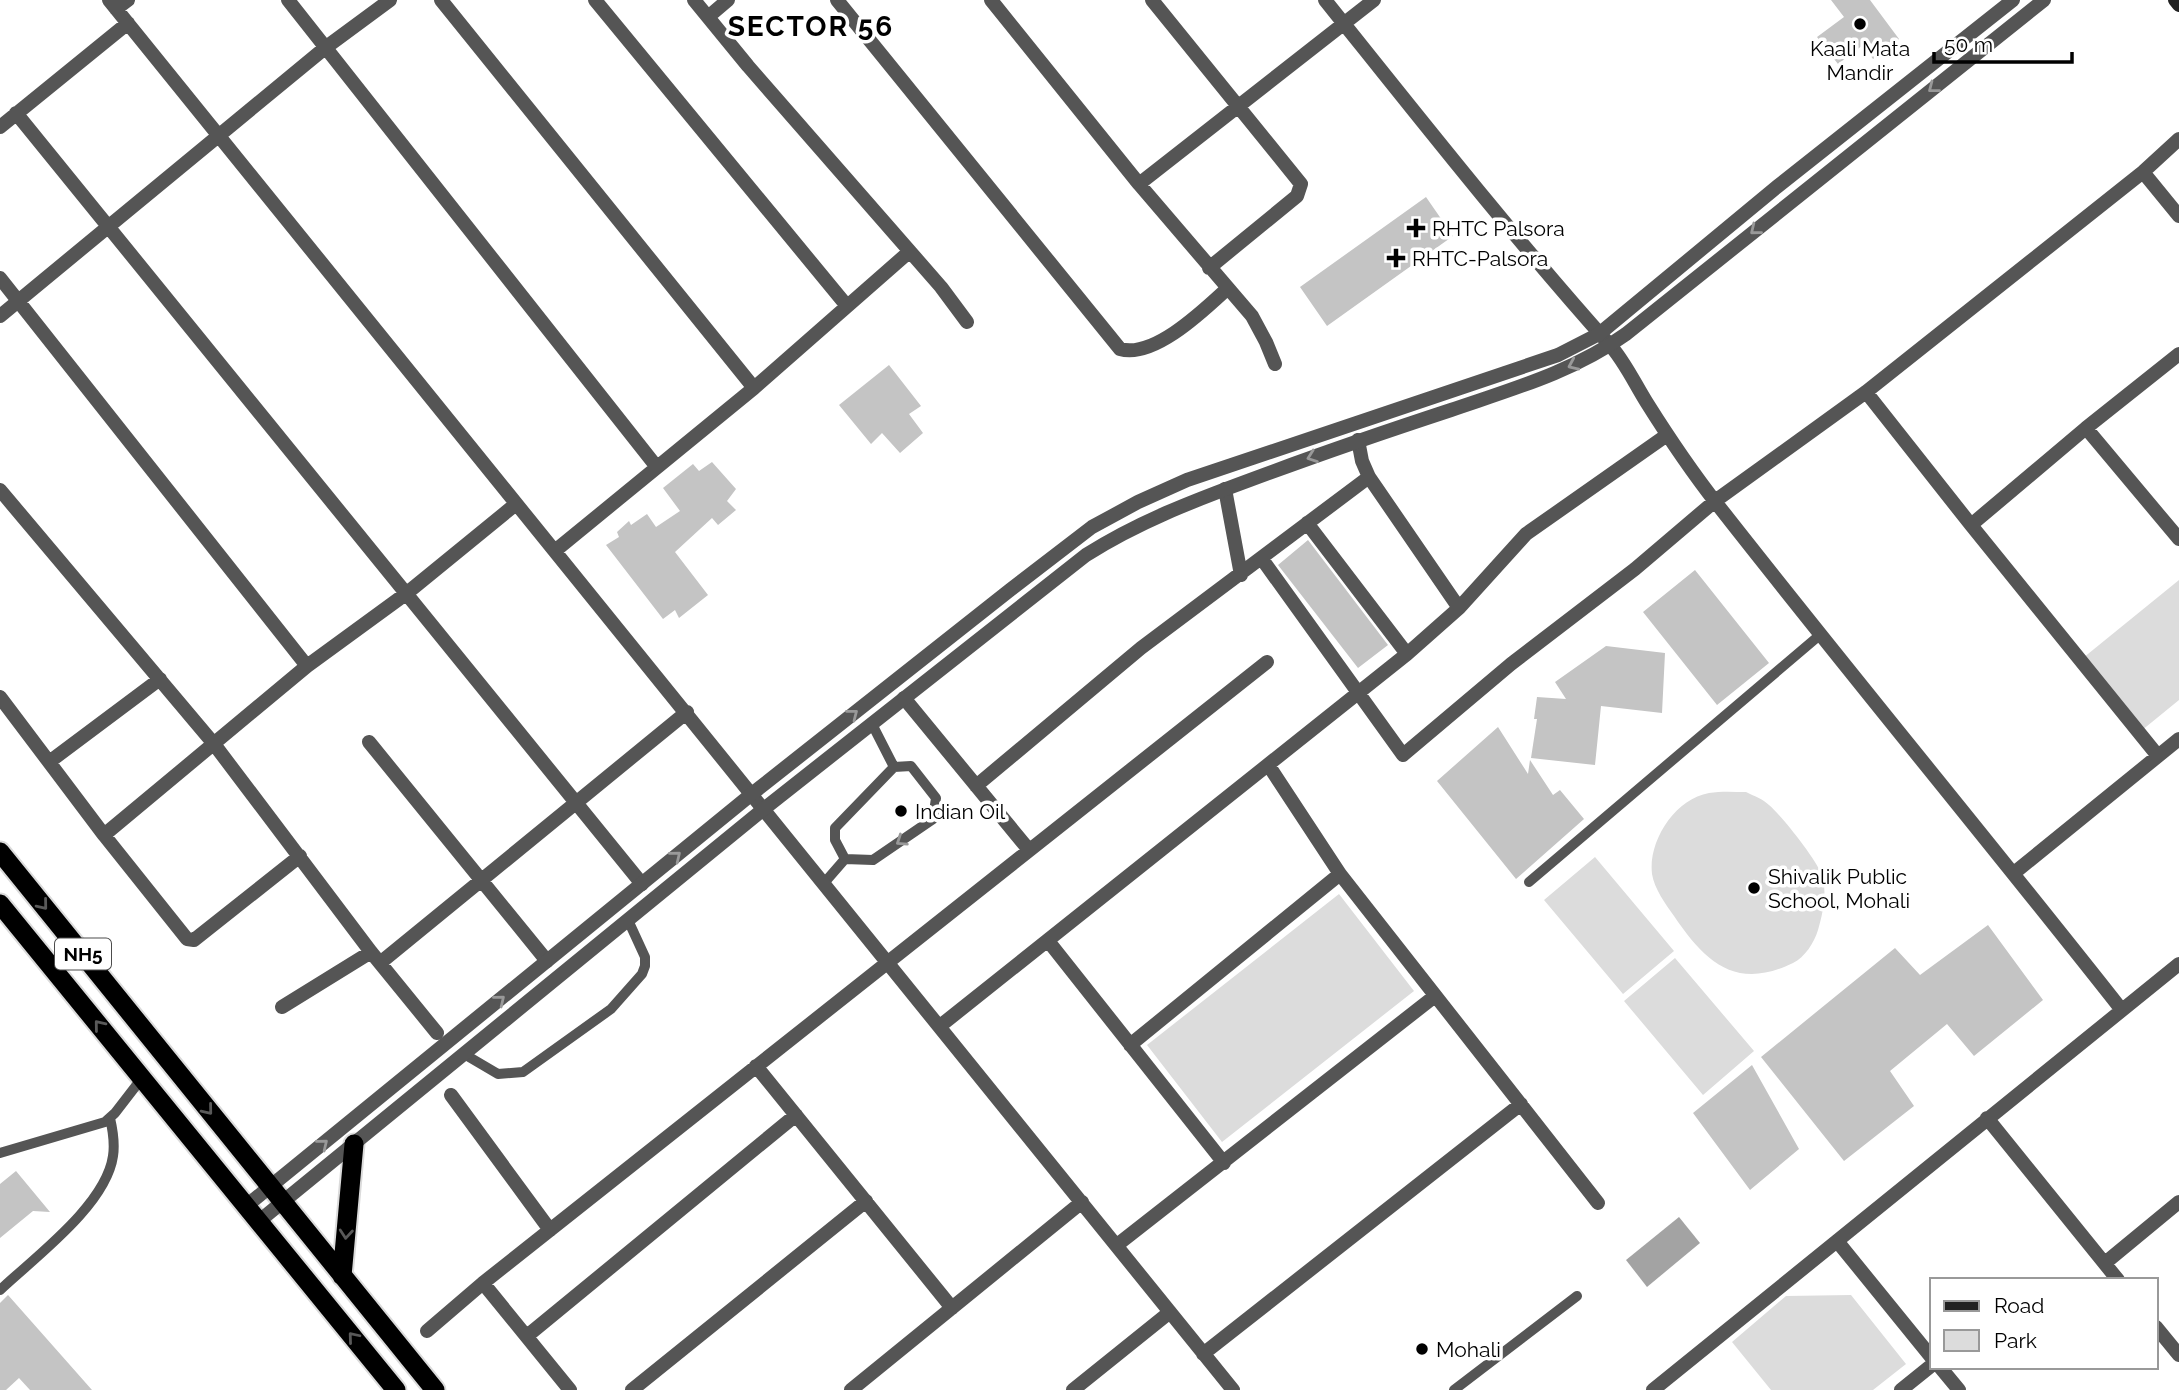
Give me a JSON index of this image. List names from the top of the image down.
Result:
{
  "streets": {
    "highway": ["NH5"]
  },
  "districts": ["SECTOR 56"],
  "places": {
    "other": [
      "Kaali Mata Mandir",
      "Indian Oil",
      "Shivalik Public School, Mohali",
      "Mohali"
    ],
    "health": ["RHTC Palsora", "RHTC-Palsora"]
  },
  "legend": ["Road", "Park"],
  "scale_bar": "50 m"
}
